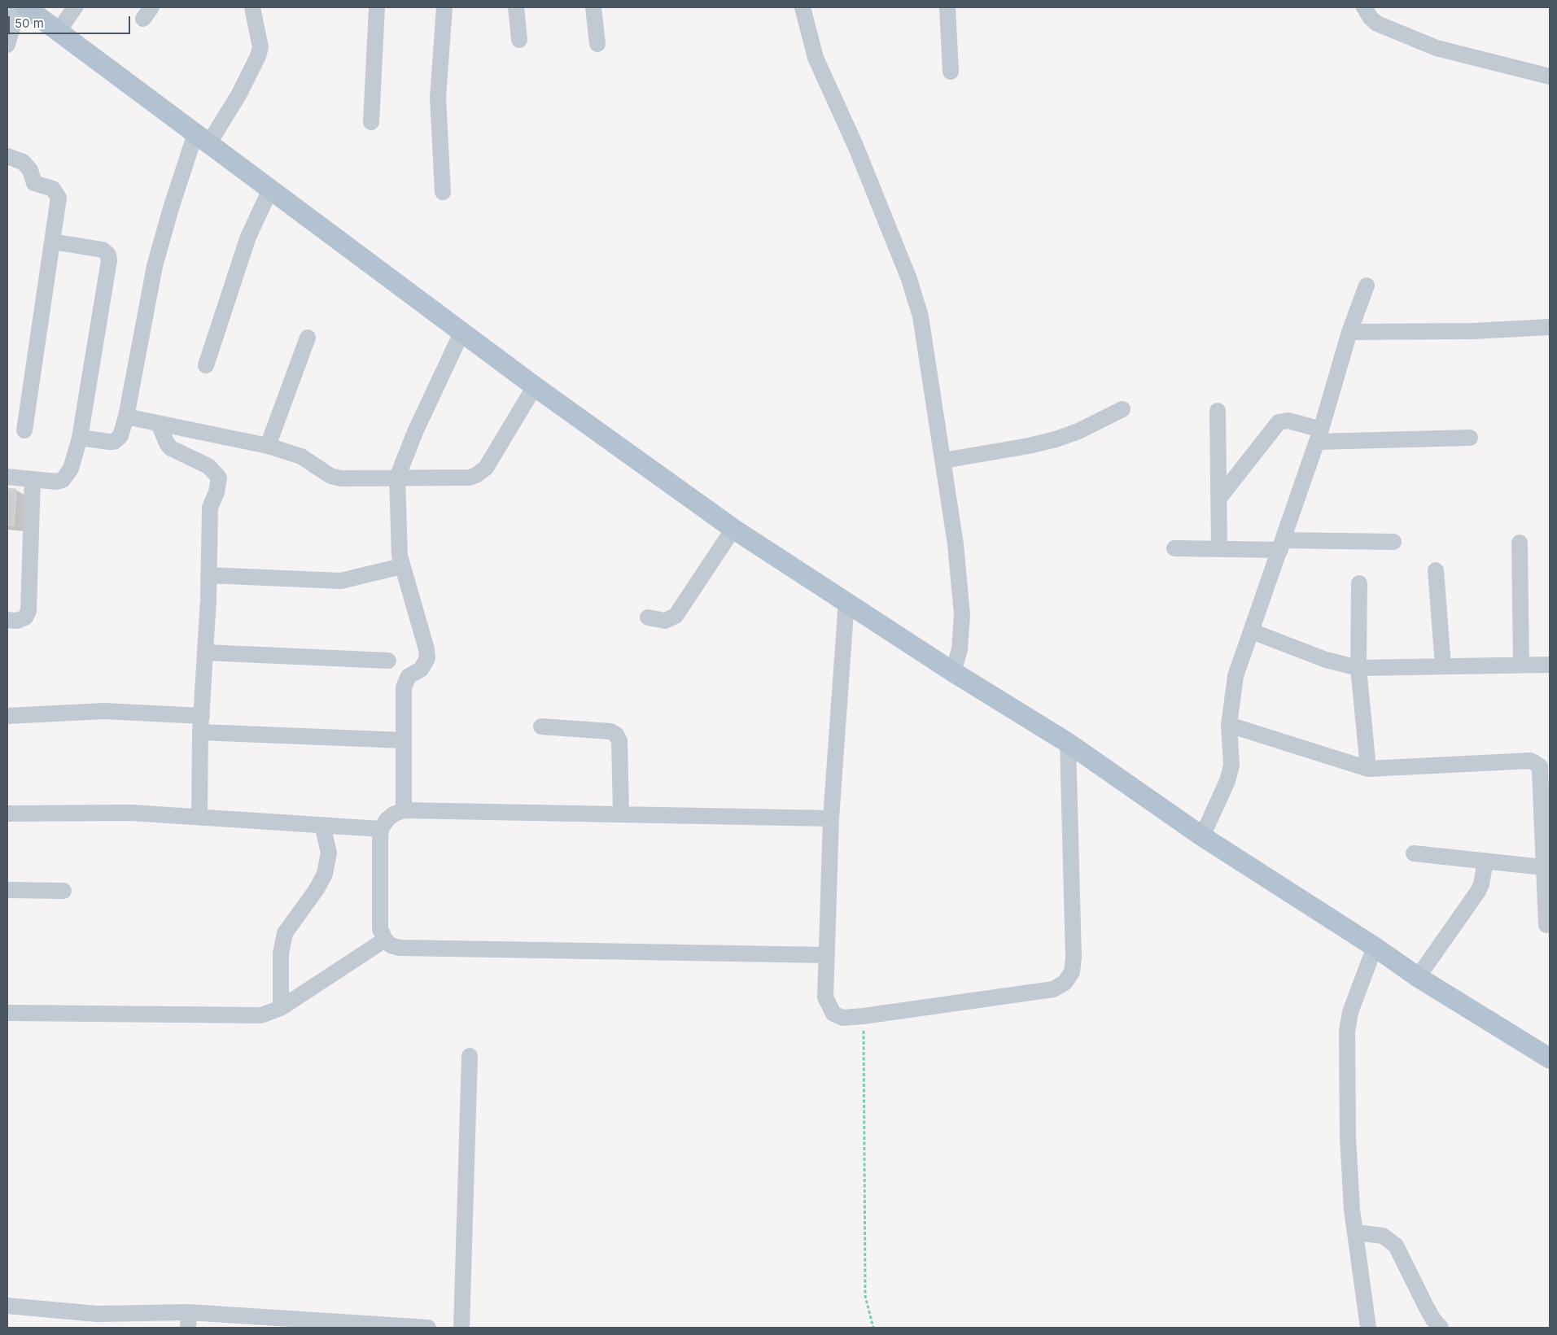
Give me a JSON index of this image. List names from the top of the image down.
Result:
{
  "scale_bar": "50 m"
}
